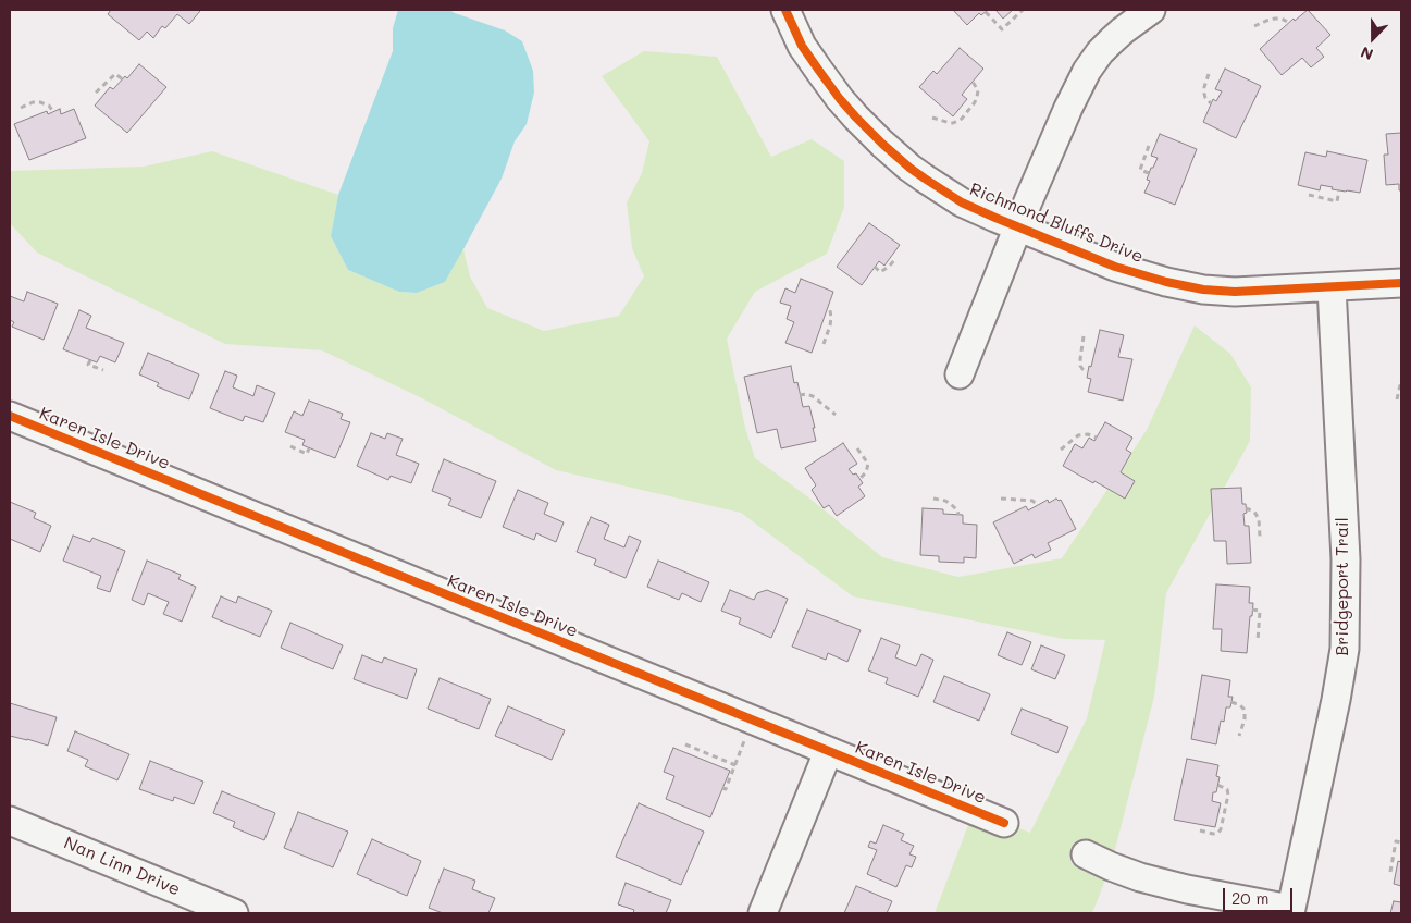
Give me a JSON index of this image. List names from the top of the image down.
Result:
{
  "streets": {
    "street": [
      "Richmond Bluffs Drive",
      "Karen Isle Drive",
      "Bridgeport Trail",
      "Nan Linn Drive"
    ]
  },
  "crossings": [
    ["Richmond Bluffs Drive", "Bridgeport Trail"]
  ],
  "scale_bar": "20 m",
  "north": "bottom"
}
